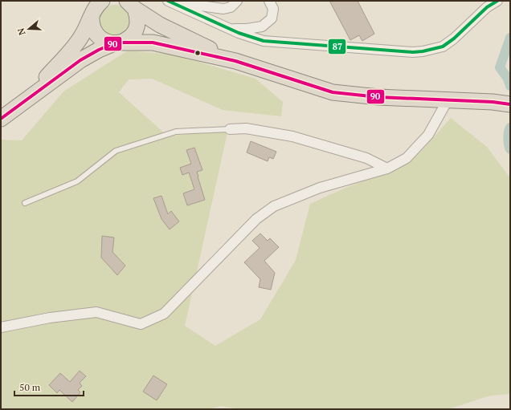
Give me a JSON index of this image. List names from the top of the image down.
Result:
{
  "lines": ["transit line 87", "transit line 90"],
  "scale_bar": "50 m",
  "north": "left"
}
